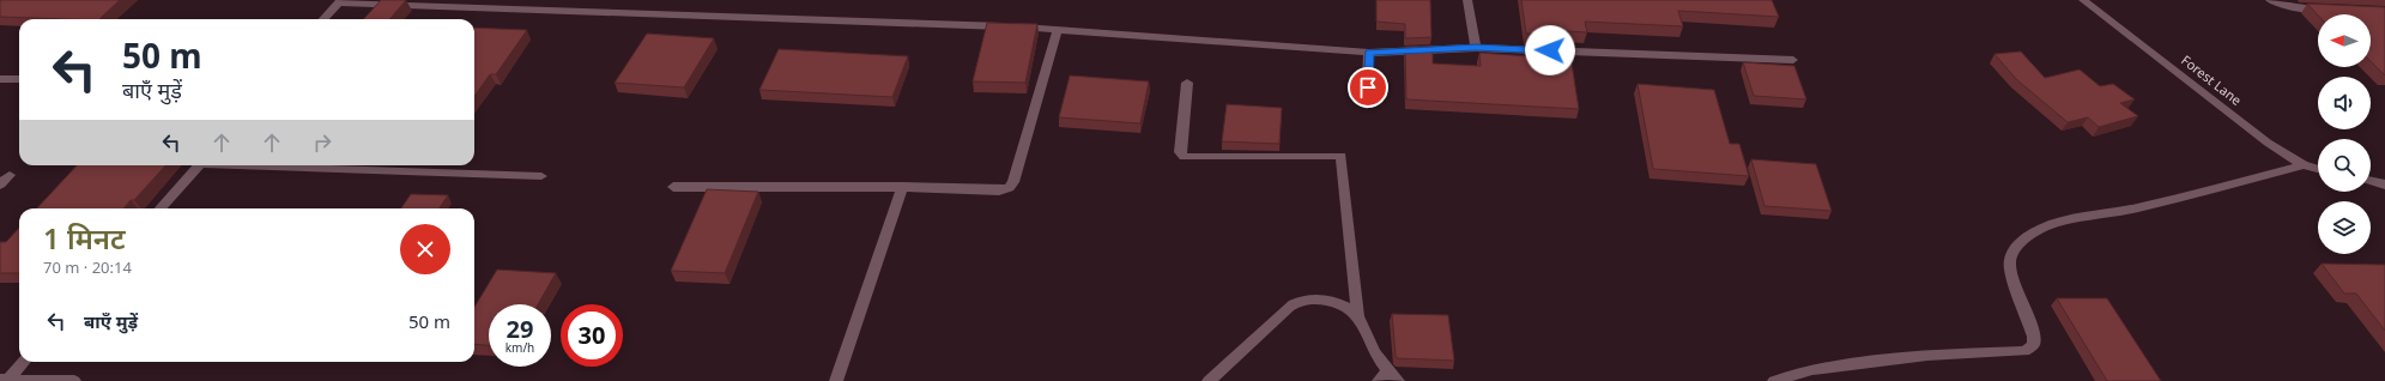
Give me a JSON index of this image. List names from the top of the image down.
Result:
{
  "streets": {
    "street": ["Forest Lane"]
  },
  "north": "left",
  "page": {
    "turn": ["50 m", "बाएँ मुड़ें"],
    "heading": ["1 मिनट", "70 m · 20:14"],
    "list": [
      {
        "name": "बाएँ मुड़ें",
        "value": "50 m"
      }
    ],
    "speed": "29 km/h",
    "limit": "30"
  }
}
